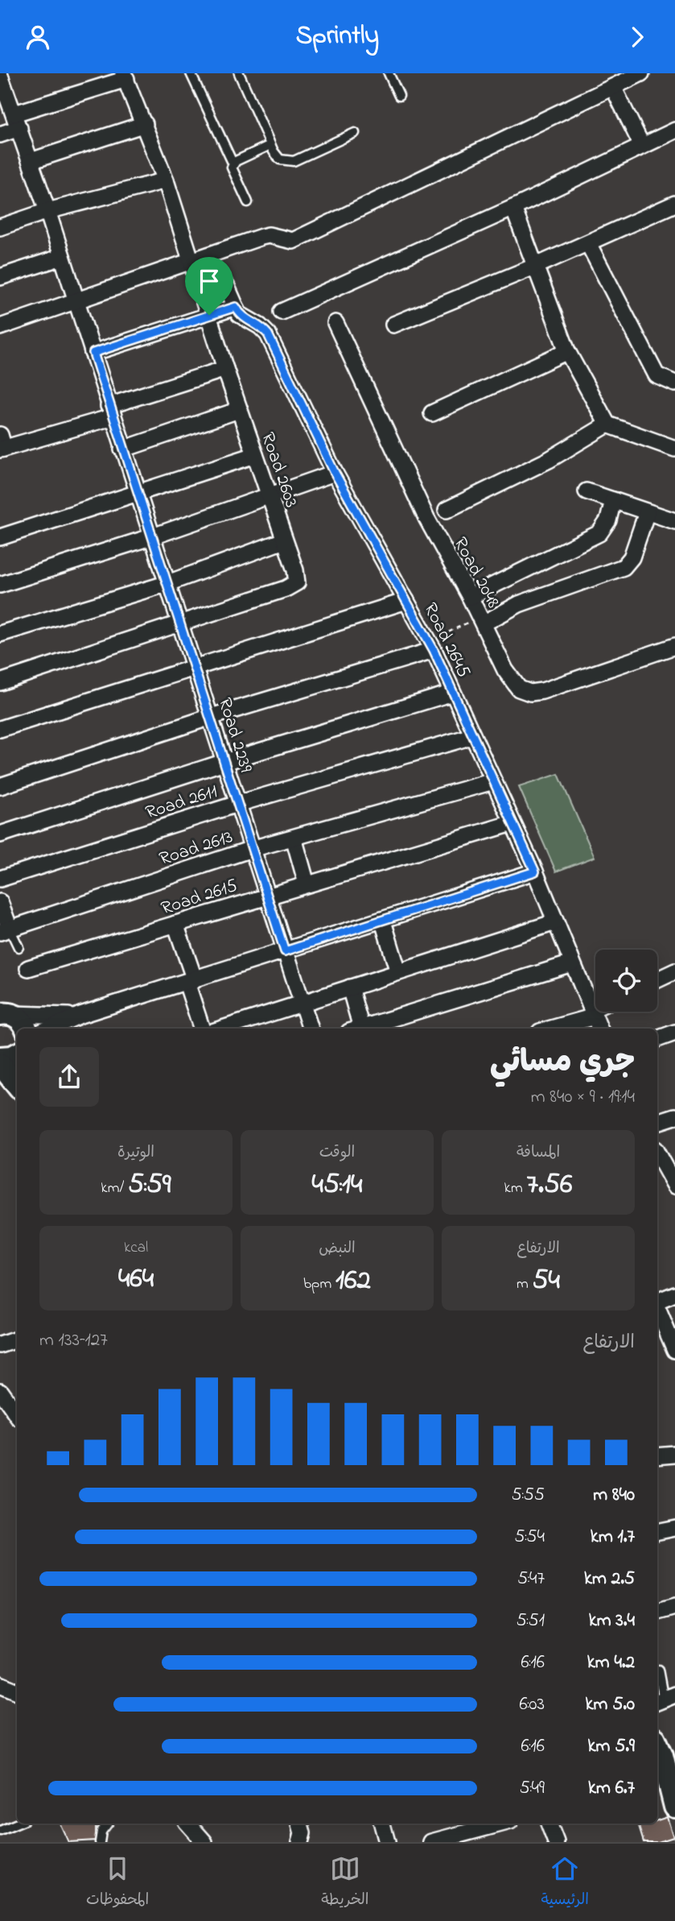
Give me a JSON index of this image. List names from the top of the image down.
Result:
{
  "streets": {
    "street": [
      "Road 2603",
      "Road 2048",
      "Road 2645",
      "Road 2239",
      "Road 2611",
      "Road 2613",
      "Road 2615"
    ]
  },
  "crossings": [
    ["Road 2603", "Road 2239"],
    ["Road 2645", "Road 2611"],
    ["Road 2645", "Road 2613"],
    ["Road 2645", "Road 2615"],
    ["Road 2239", "Road 2611"],
    ["Road 2239", "Road 2613"],
    ["Road 2239", "Road 2615"]
  ],
  "page": {
    "header": "Sprintly",
    "heading": ["جري مسائي", "19:14 · 9 × 840 m"],
    "stats": [
      ["المسافة", "7.56 km"],
      ["الوقت", "45:14"],
      ["الوتيرة", "5:59 /km"],
      ["الارتفاع", "54 m"],
      ["النبض", "162 bpm"],
      ["kcal", "464"]
    ],
    "chart": ["الارتفاع", "127–133 m"],
    "list": [
      {
        "name": "840 m",
        "note": "5:55"
      },
      {
        "name": "1.7 km",
        "note": "5:54"
      },
      {
        "name": "2.5 km",
        "note": "5:47"
      },
      {
        "name": "3.4 km",
        "note": "5:51"
      },
      {
        "name": "4.2 km",
        "note": "6:16"
      },
      {
        "name": "5.0 km",
        "note": "6:03"
      },
      {
        "name": "5.9 km",
        "note": "6:16"
      },
      {
        "name": "6.7 km",
        "note": "5:49"
      }
    ],
    "tabs": ["الرئيسية", "الخريطة", "المحفوظات"]
  }
}
